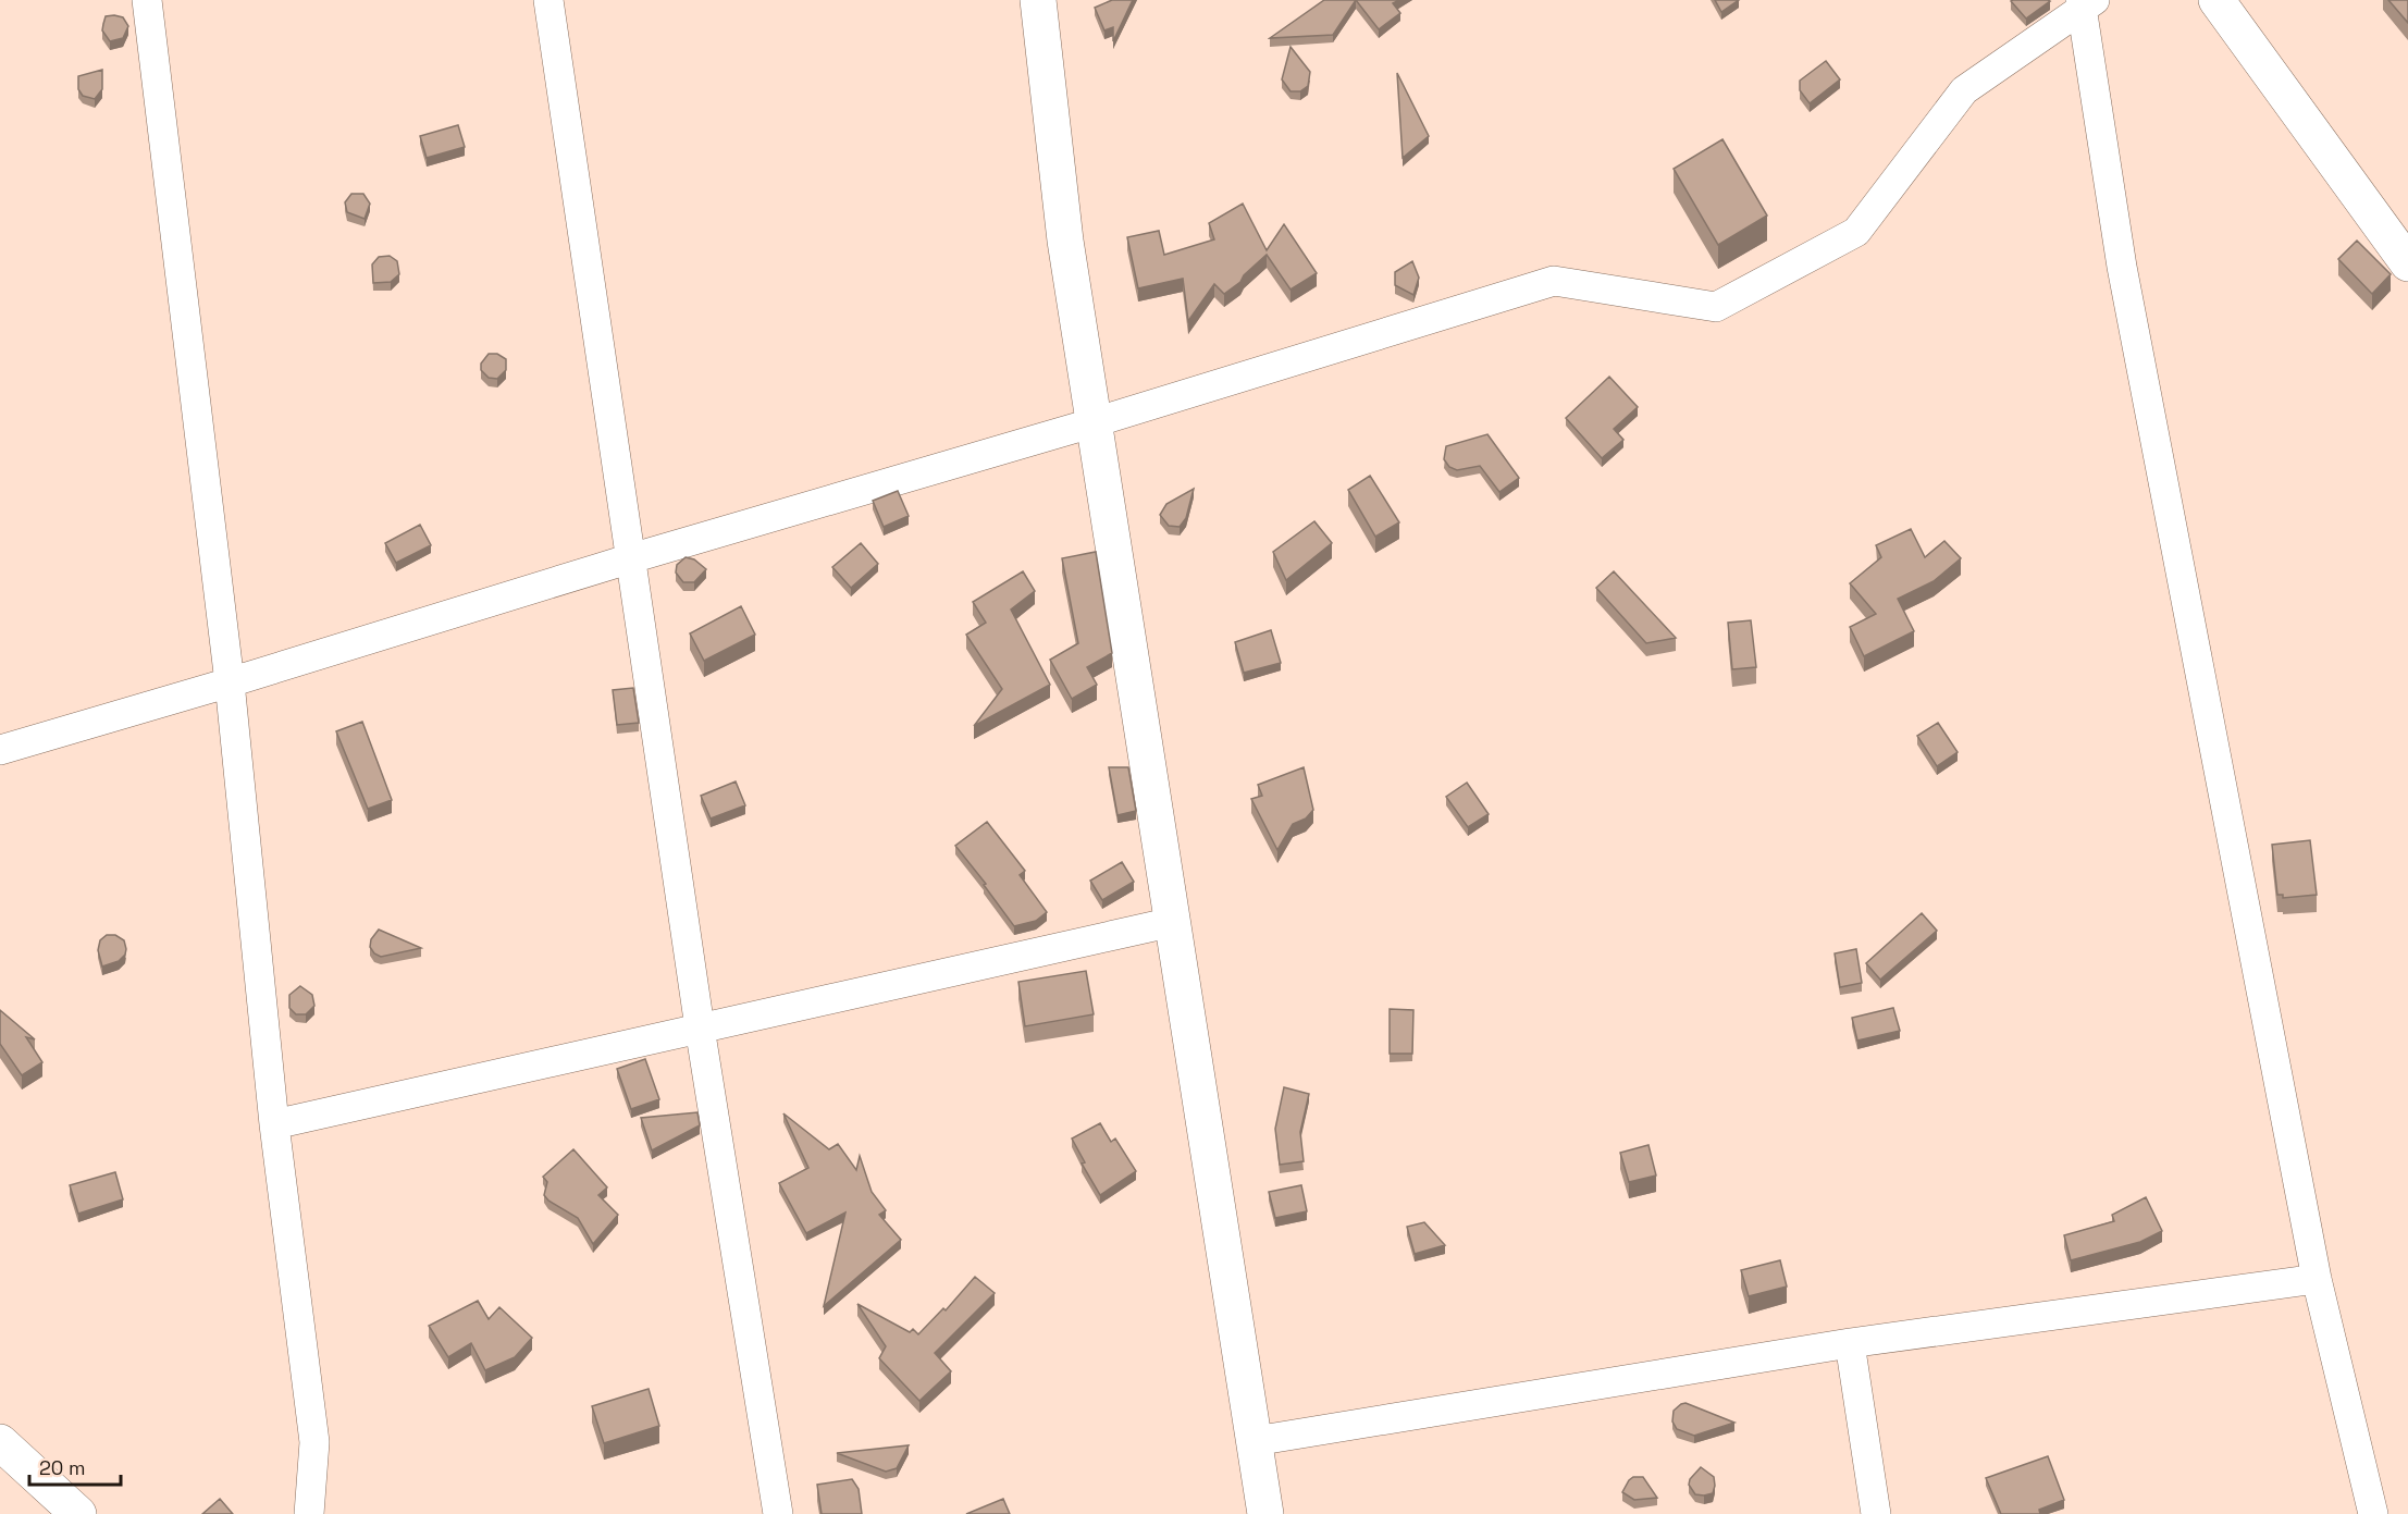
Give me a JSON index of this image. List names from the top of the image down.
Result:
{
  "scale_bar": "20 m"
}
